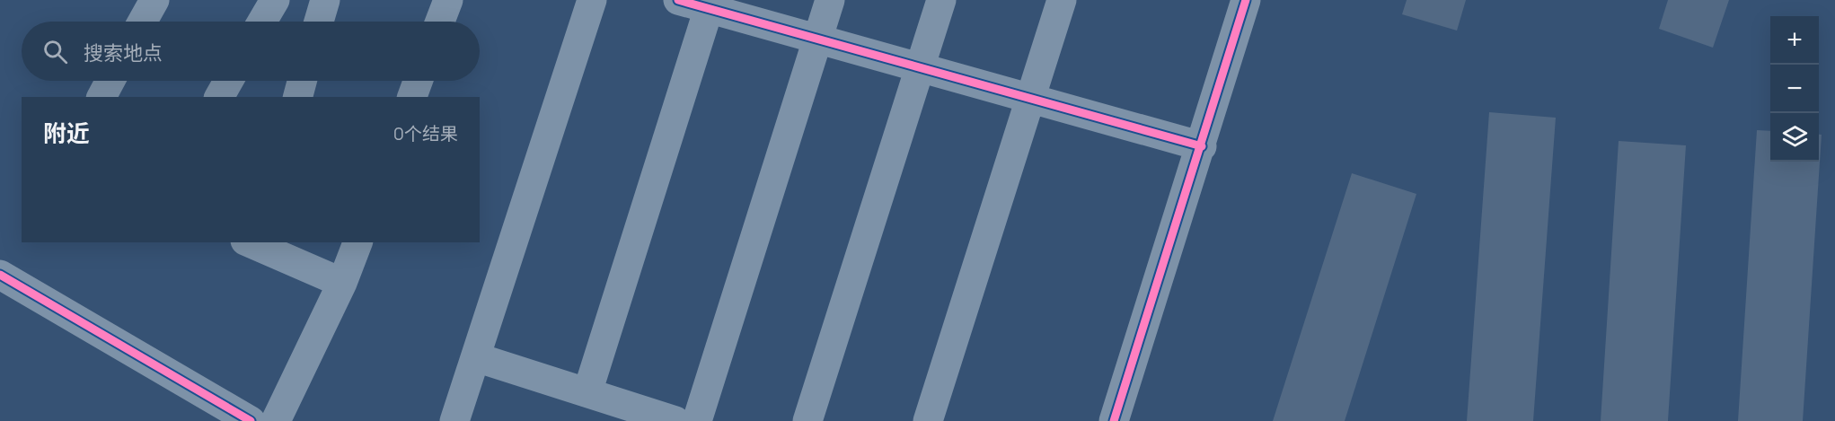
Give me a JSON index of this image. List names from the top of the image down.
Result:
{
  "page": {
    "map_buttons": ["+", "−"],
    "search": "搜索地点",
    "heading": ["附近", "0个结果"]
  }
}
